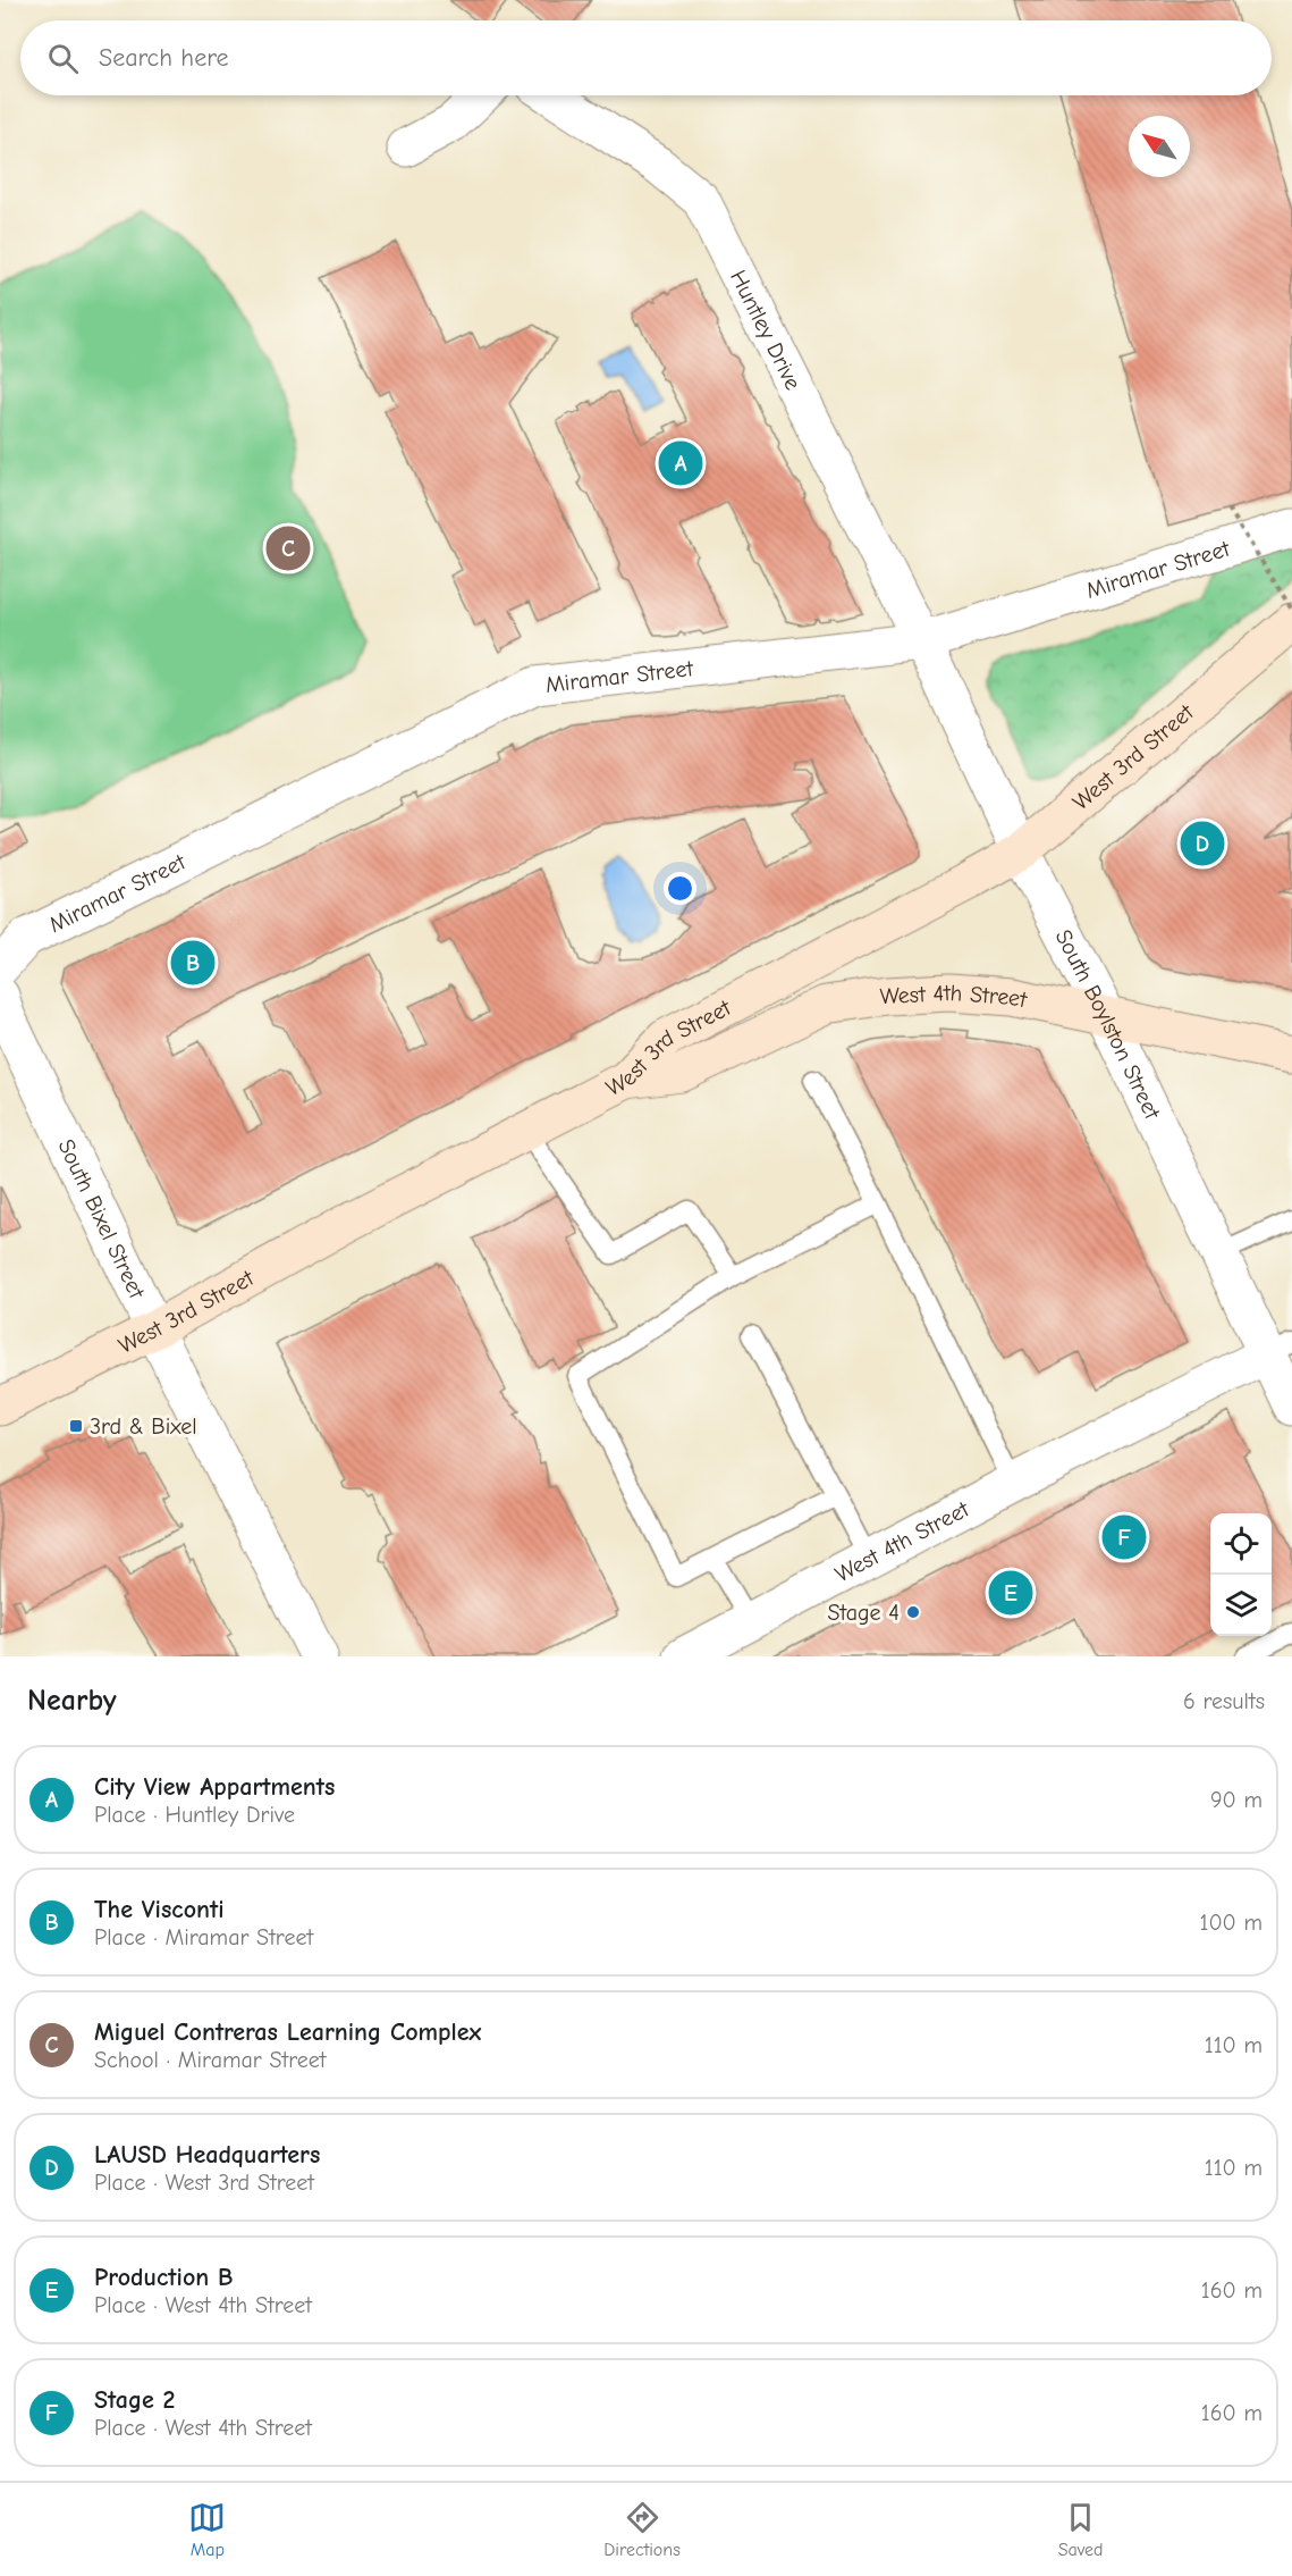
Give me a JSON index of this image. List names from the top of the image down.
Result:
{
  "streets": {
    "main road": ["West 3rd Street", "West 4th Street"],
    "street": [
      "Huntley Drive",
      "Miramar Street",
      "South Boylston Street",
      "South Bixel Street"
    ]
  },
  "crossings": [
    ["Huntley Drive", "Miramar Street"],
    ["Huntley Drive", "South Boylston Street"],
    ["Miramar Street", "South Boylston Street"],
    ["West 3rd Street", "West 4th Street"],
    ["West 3rd Street", "South Boylston Street"],
    ["West 3rd Street", "South Bixel Street"],
    ["West 4th Street", "South Boylston Street"]
  ],
  "places": {
    "transit": ["3rd & Bixel"],
    "other": ["Stage 4"]
  },
  "north": "top left",
  "page": {
    "search": "Search here",
    "pins": [
      "A",
      "C",
      "D",
      "B",
      "F",
      "E"
    ],
    "heading": ["Nearby", "6 results"],
    "list": [
      {
        "mark": "A",
        "name": "City View Appartments",
        "note": "Place · Huntley Drive",
        "value": "90 m"
      },
      {
        "mark": "B",
        "name": "The Visconti",
        "note": "Place · Miramar Street",
        "value": "100 m"
      },
      {
        "mark": "C",
        "name": "Miguel Contreras Learning Complex",
        "note": "School · Miramar Street",
        "value": "110 m"
      },
      {
        "mark": "D",
        "name": "LAUSD Headquarters",
        "note": "Place · West 3rd Street",
        "value": "110 m"
      },
      {
        "mark": "E",
        "name": "Production B",
        "note": "Place · West 4th Street",
        "value": "160 m"
      },
      {
        "mark": "F",
        "name": "Stage 2",
        "note": "Place · West 4th Street",
        "value": "160 m"
      }
    ],
    "nav": ["Map", "Directions", "Saved"]
  }
}
